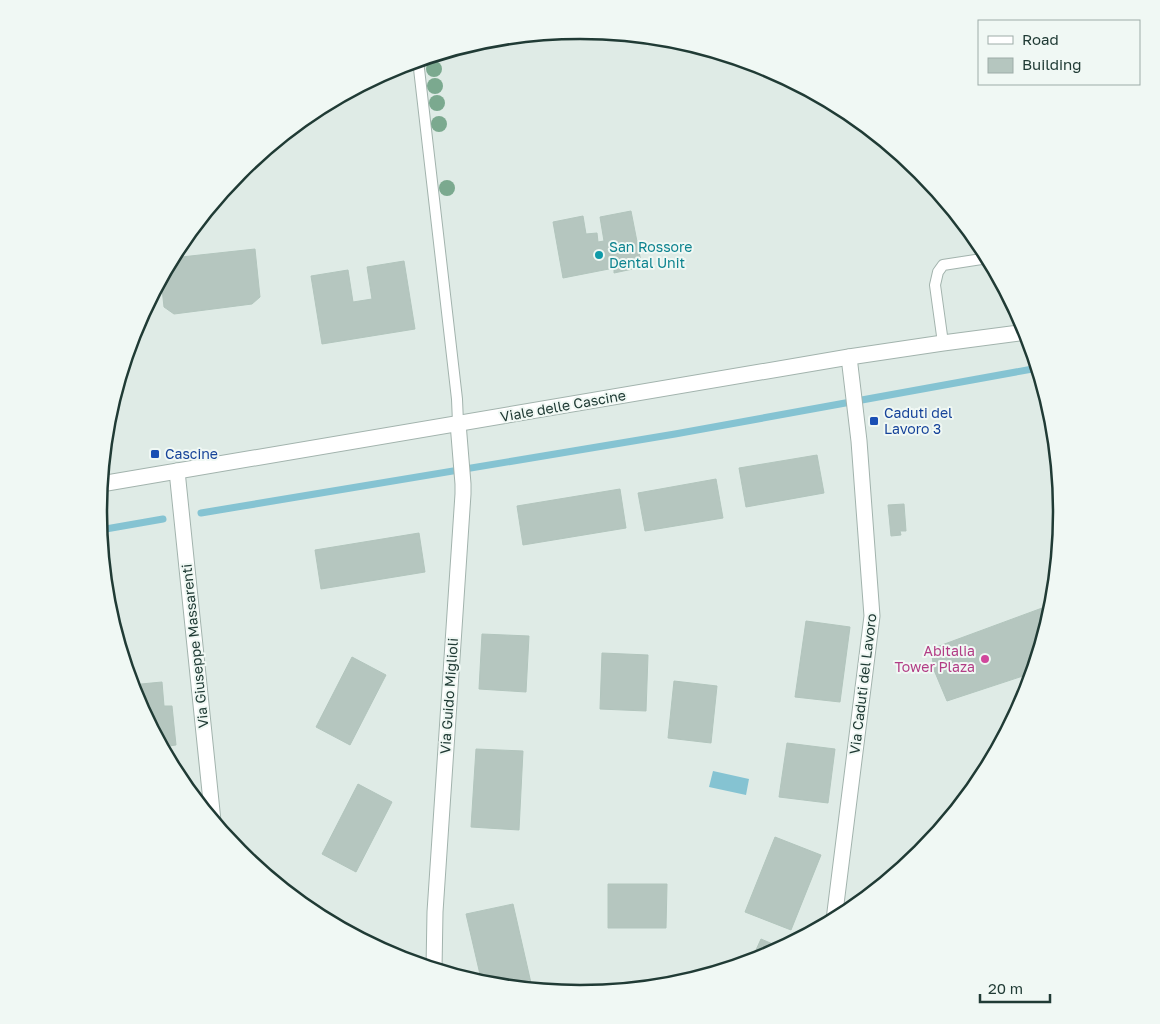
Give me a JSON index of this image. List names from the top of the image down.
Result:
{
  "streets": {
    "street": [
      "Viale delle Cascine",
      "Via Giuseppe Massarenti",
      "Via Caduti del Lavoro",
      "Via Guido Miglioli"
    ]
  },
  "crossings": [
    ["Viale delle Cascine", "Via Giuseppe Massarenti"],
    ["Viale delle Cascine", "Via Caduti del Lavoro"],
    ["Viale delle Cascine", "Via Guido Miglioli"]
  ],
  "places": {
    "other": ["San Rossore Dental Unit", "Abitalia Tower Plaza"],
    "transit": ["Caduti del Lavoro 3", "Cascine"]
  },
  "legend": ["Road", "Building"],
  "scale_bar": "20 m"
}
